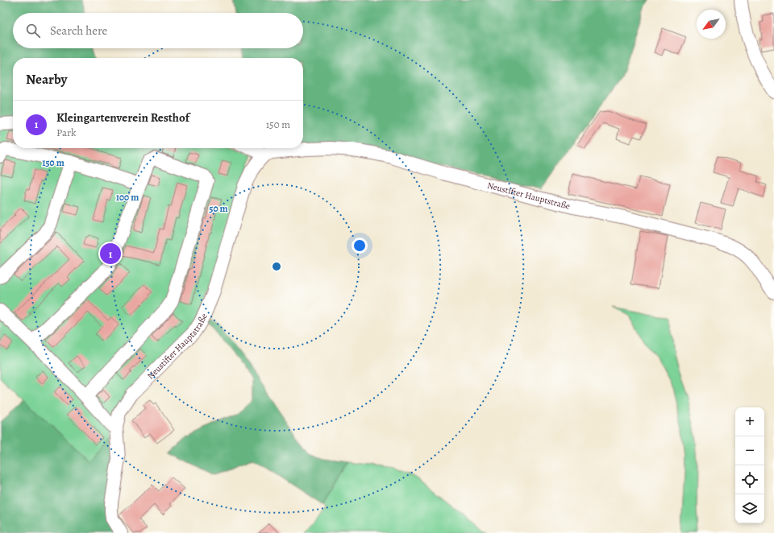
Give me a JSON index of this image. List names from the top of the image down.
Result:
{
  "streets": {
    "street": ["Neustifter Hauptstraße"]
  },
  "north": "bottom left",
  "page": {
    "search": "Search here",
    "heading": "Nearby",
    "list": [
      {
        "mark": "1",
        "name": "Kleingartenverein Resthof",
        "note": "Park",
        "value": "150 m"
      }
    ],
    "pins": "1",
    "map_buttons": ["+", "−"]
  },
  "rings": ["150 m", "100 m", "50 m"]
}
